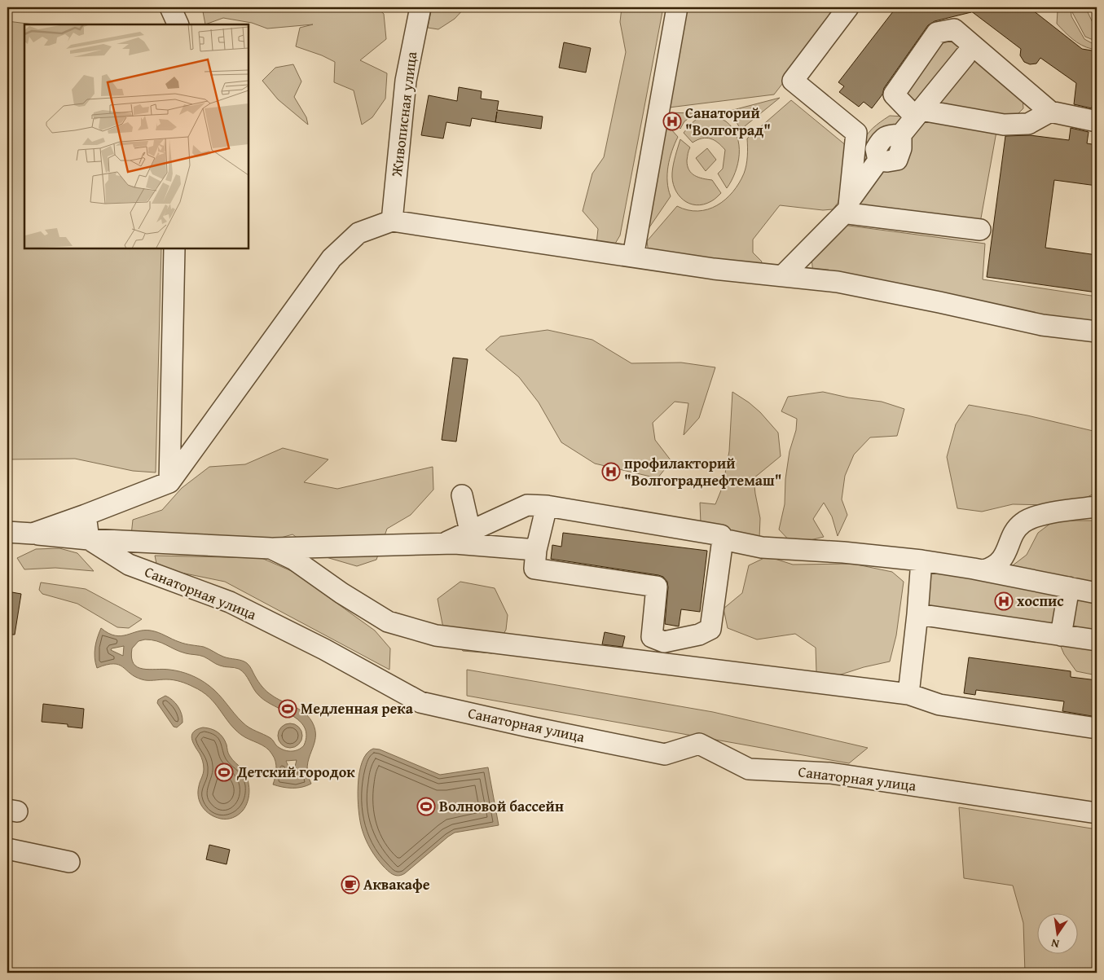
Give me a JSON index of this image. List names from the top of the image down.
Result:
{
  "streets": {
    "street": ["Живописная улица", "Санаторная улица"]
  },
  "places": {
    "hospital": ["Санаторий \"Волгоград\"", "профилакторий \"Волгограднефтемаш\"", "хоспис"],
    "sports": ["Медленная река", "Детский городок", "Волновой бассейн"],
    "cafe": ["Аквакафе"]
  },
  "north": "bottom"
}
